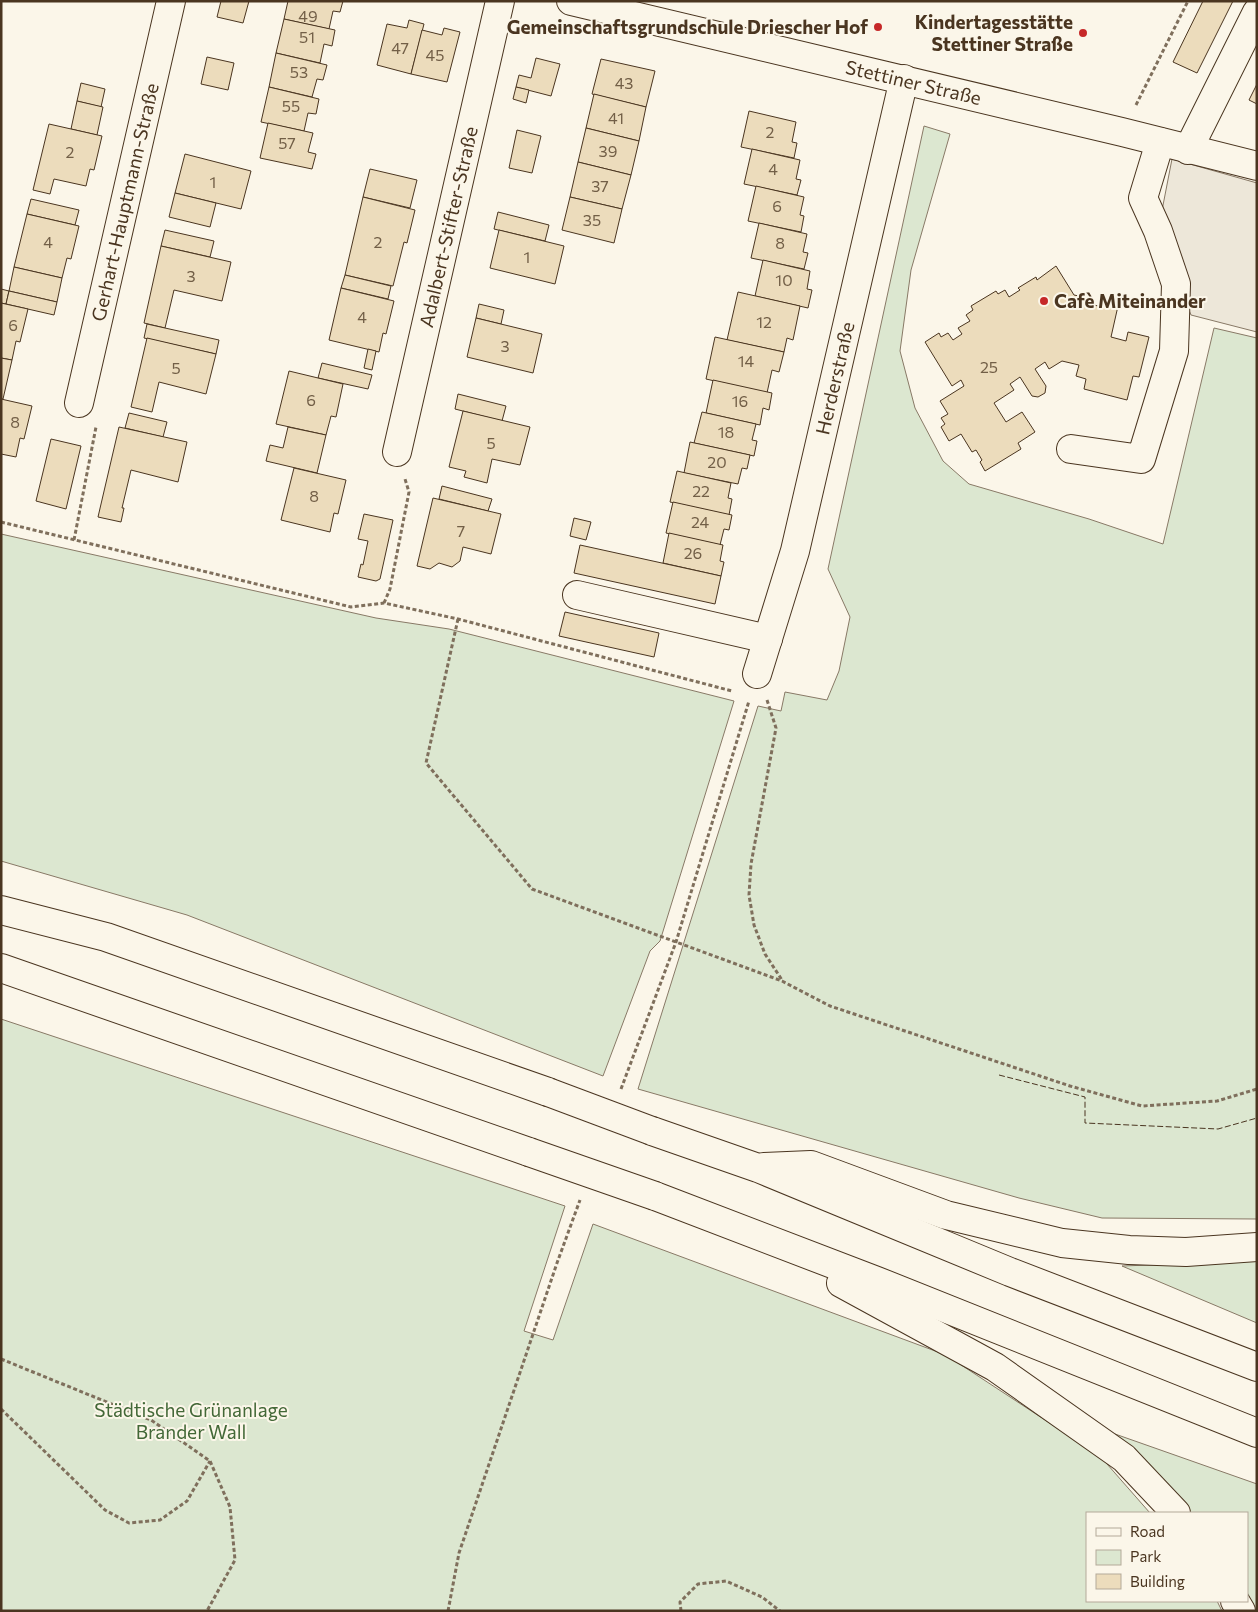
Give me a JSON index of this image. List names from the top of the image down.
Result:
{
  "streets": {
    "main road": [
      "Stettiner Straße",
      "Gerhart-Hauptmann-Straße",
      "Adalbert-Stifter-Straße",
      "Herderstraße"
    ]
  },
  "crossings": [
    ["Stettiner Straße", "Herderstraße"]
  ],
  "parks": ["Städtische Grünanlage Brander Wall"],
  "places": ["Gemeinschaftsgrundschule Driescher Hof", "Kindertagesstätte Stettiner Straße", "Cafè Miteinander"],
  "house_numbers": [
    "49",
    "51",
    "47",
    "45",
    "53",
    "43",
    "55",
    "41",
    "2",
    "57",
    "39",
    "2",
    "4",
    "1",
    "37",
    "6",
    "35",
    "4",
    "2",
    "8",
    "1",
    "3",
    "10",
    "4",
    "12",
    "6",
    "3",
    "14",
    "25",
    "5",
    "6",
    "16",
    "8",
    "18",
    "5",
    "20",
    "22",
    "8",
    "24",
    "7",
    "26"
  ],
  "legend": ["Road", "Park", "Building"]
}
